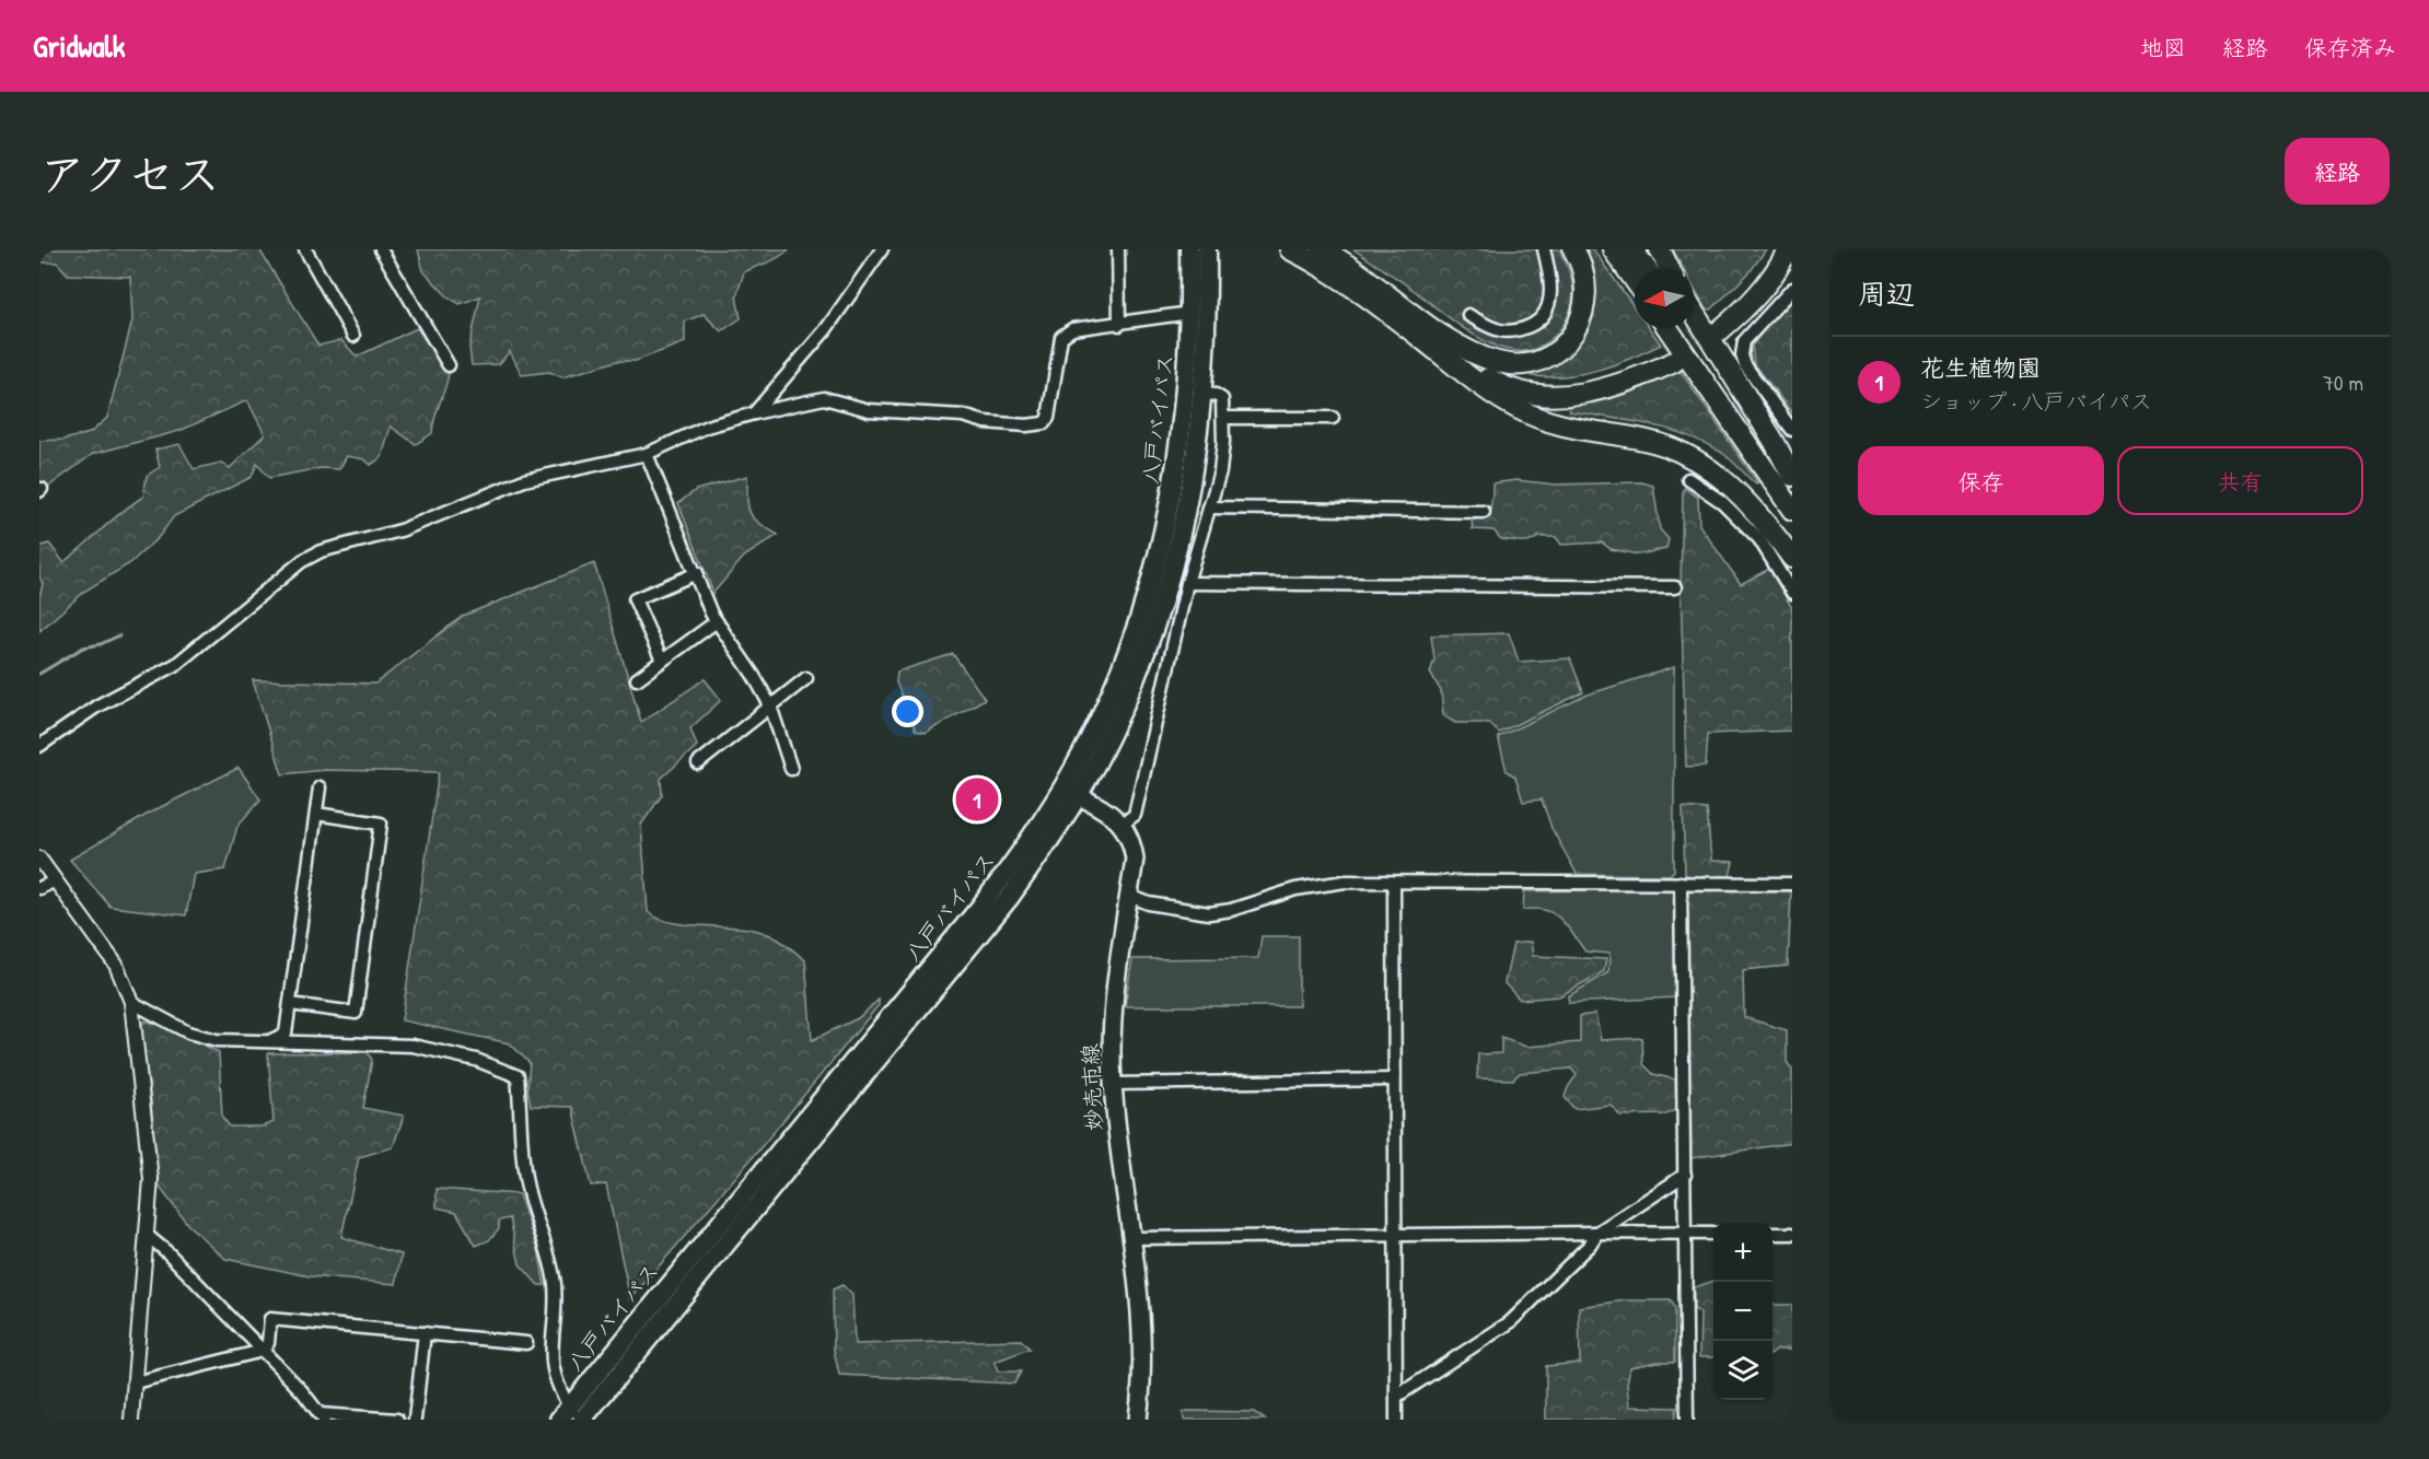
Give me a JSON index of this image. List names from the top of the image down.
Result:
{
  "streets": {
    "highway": ["八戸バイパス"],
    "main road": ["妙売市線"]
  },
  "north": "left",
  "page": {
    "header": "Gridwalk",
    "nav": ["地図", "経路", "保存済み"],
    "title": "アクセス",
    "buttons": [
      "経路",
      ["保存", "共有"]
    ],
    "heading": "周辺",
    "list": [
      {
        "mark": "1",
        "name": "花生植物園",
        "note": "ショップ · 八戸バイパス",
        "value": "70 m"
      }
    ],
    "pins": "1",
    "map_buttons": ["+", "−"]
  }
}
